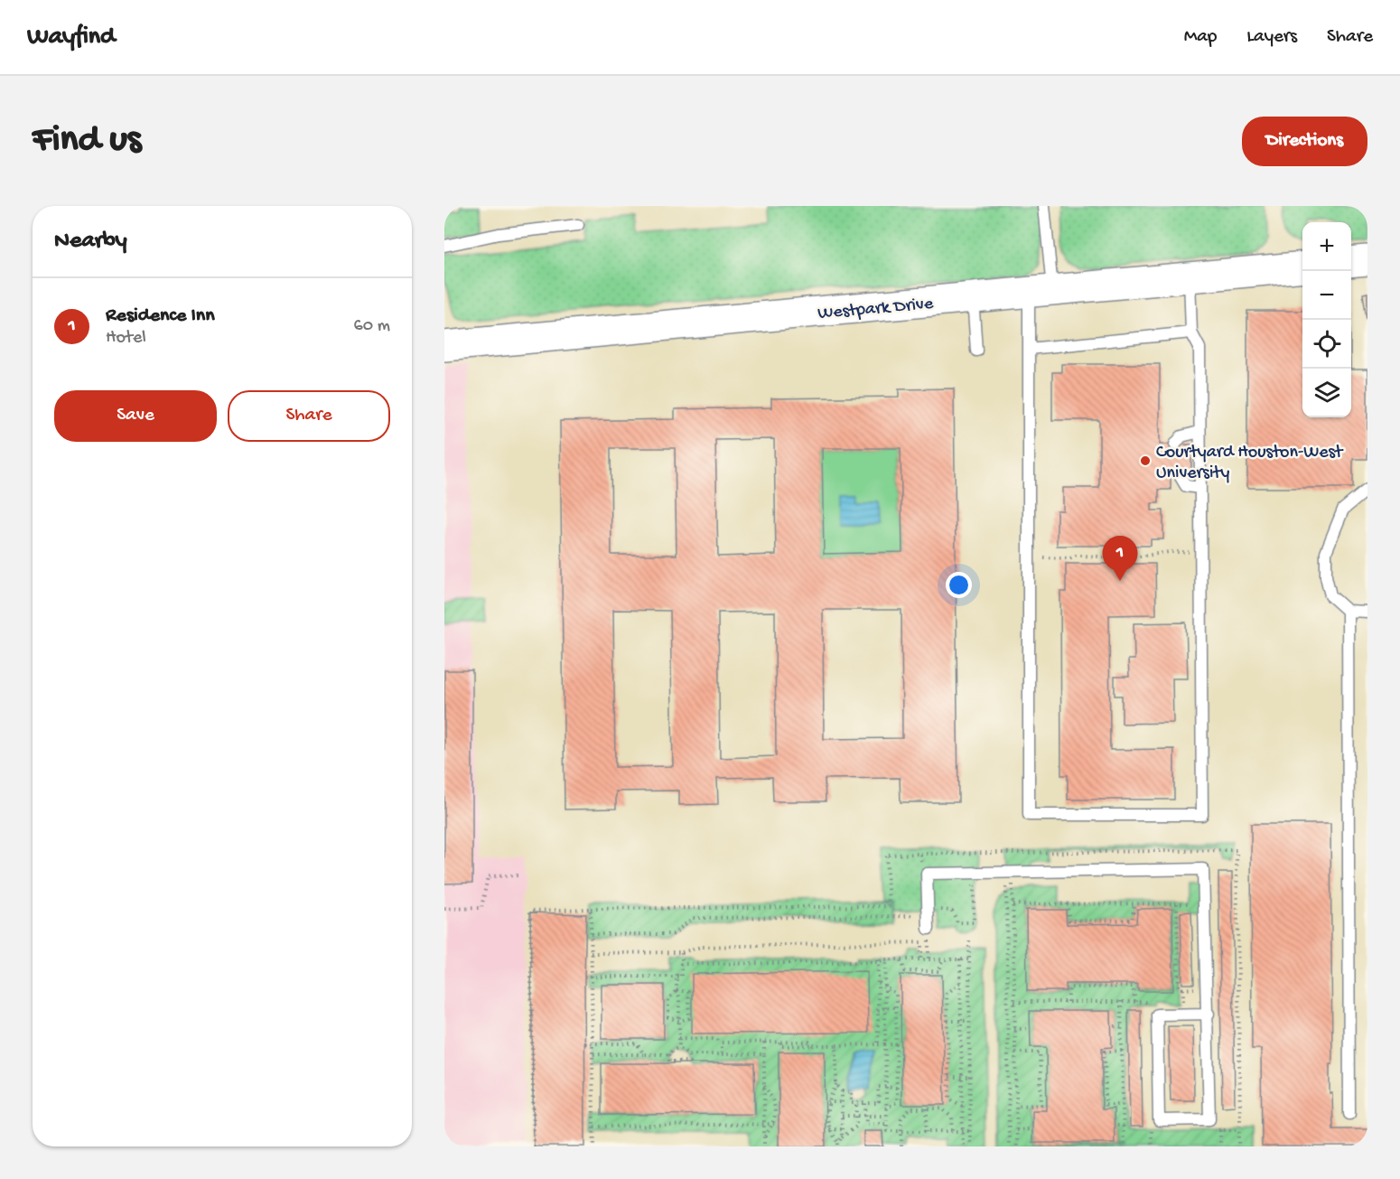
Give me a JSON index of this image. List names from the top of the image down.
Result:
{
  "streets": {
    "main road": ["Westpark Drive"]
  },
  "places": ["Courtyard Houston-West University"],
  "page": {
    "header": "Wayfind",
    "nav": ["Map", "Layers", "Share"],
    "buttons": [
      "Directions",
      ["Save", "Share"]
    ],
    "title": "Find us",
    "heading": "Nearby",
    "map_buttons": ["+", "−"],
    "list": [
      {
        "mark": "1",
        "name": "Residence Inn",
        "note": "Hotel",
        "value": "60 m"
      }
    ],
    "pins": "1"
  }
}
